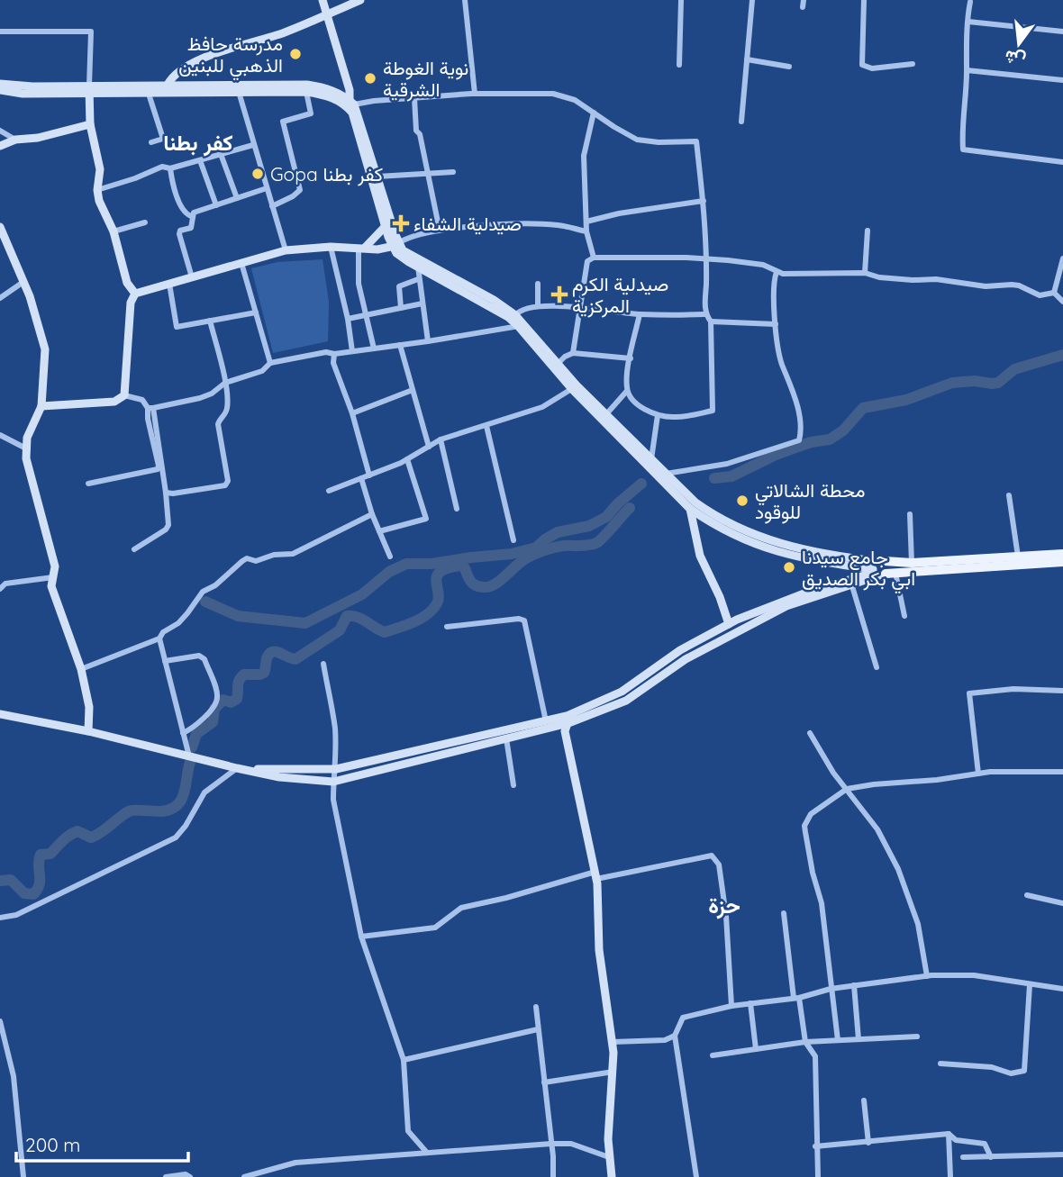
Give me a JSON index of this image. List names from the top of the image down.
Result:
{
  "districts": ["كفر بطنا", "حزة"],
  "places": {
    "other": [
      "مدرسة حافظ الذهبي للبنين",
      "نوية الغوطة الشرقية",
      "Gopa كفر بطنا",
      "محطة الشالاتي للوقود",
      "جامع سيدنا ابي بكر الصديق"
    ],
    "health": ["صيدلية الشفاء", "صيدلية الكرم المركزية"]
  },
  "scale_bar": "200 m",
  "north": "bottom"
}
